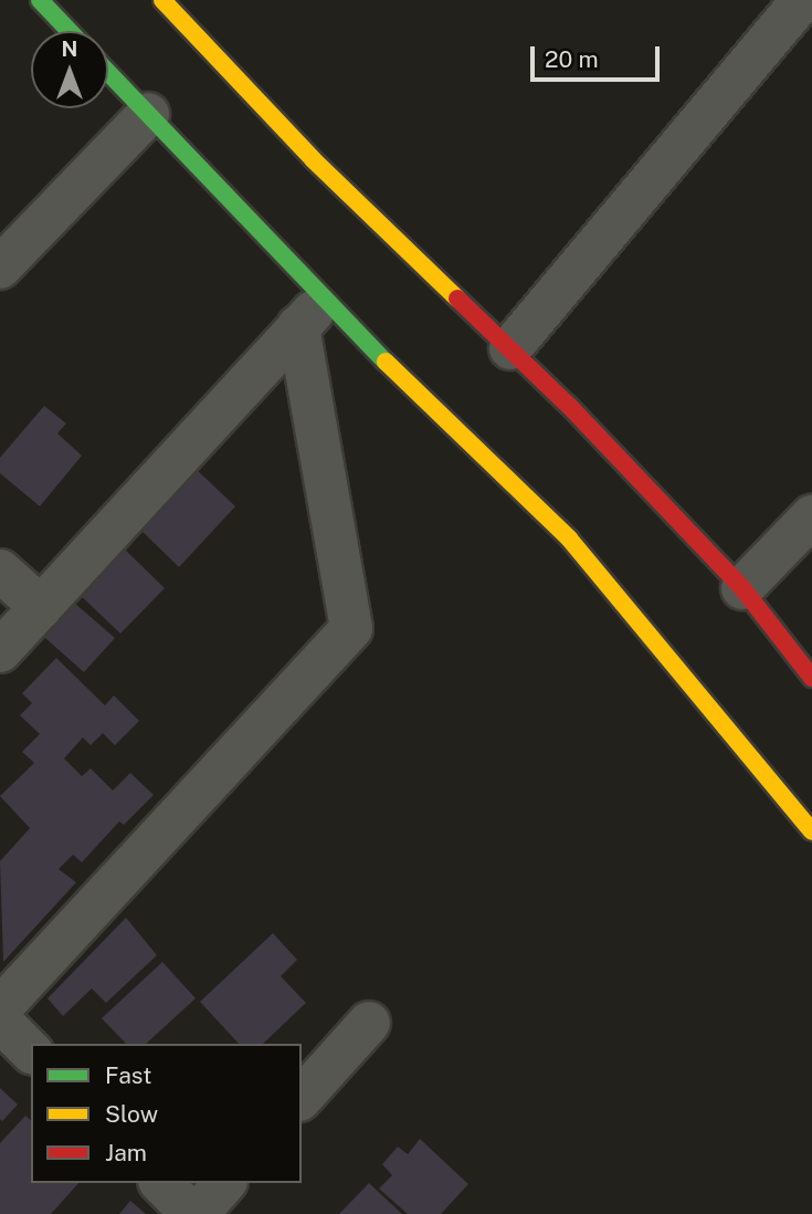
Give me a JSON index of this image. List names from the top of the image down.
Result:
{
  "legend": ["Fast", "Slow", "Jam"],
  "scale_bar": "20 m",
  "north": "top"
}
